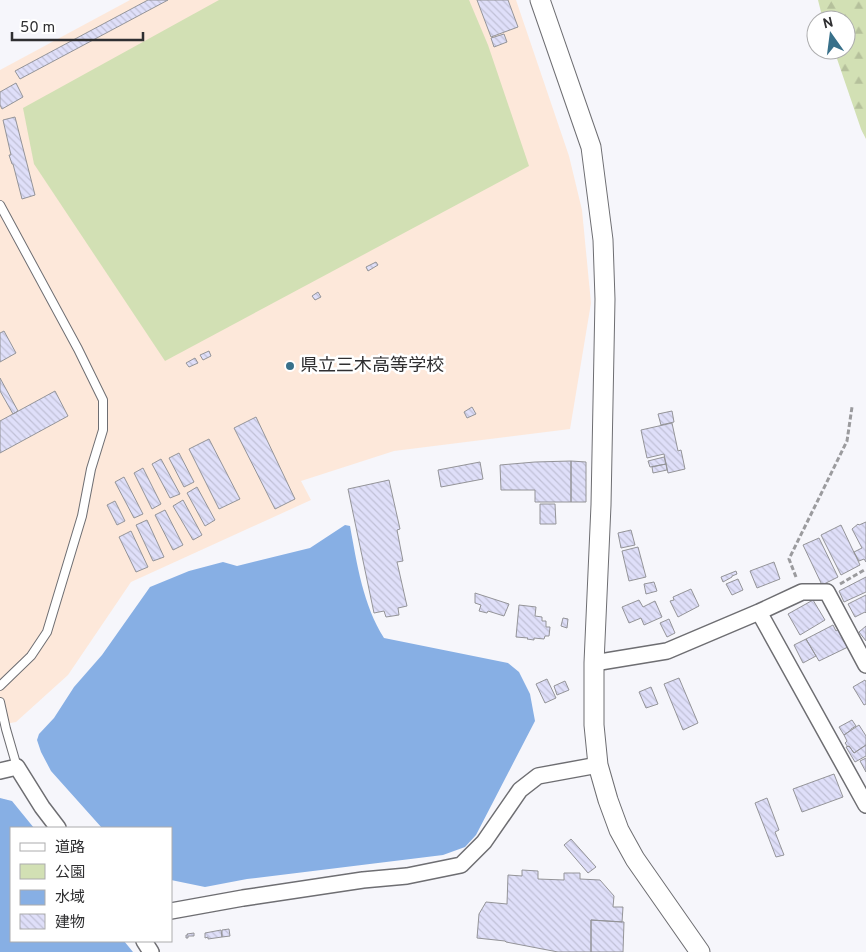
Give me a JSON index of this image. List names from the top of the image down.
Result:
{
  "places": ["県立三木高等学校"],
  "legend": [
    "道路",
    "公園",
    "水域",
    "建物"
  ],
  "scale_bar": "50 m",
  "north": "top"
}
